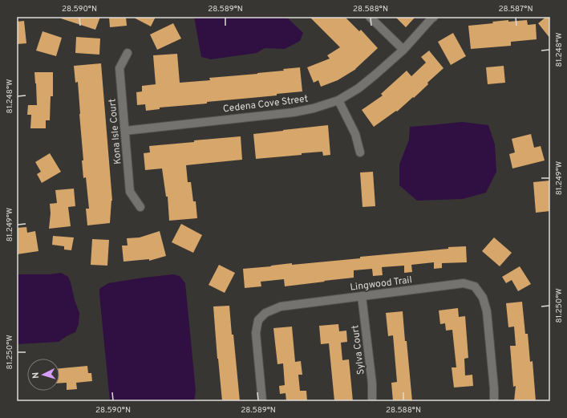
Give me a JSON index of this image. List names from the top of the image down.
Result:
{
  "streets": {
    "street": [
      "Cedena Cove Street",
      "Kona Isle Court",
      "Lingwood Trail",
      "Sylva Court"
    ]
  },
  "crossings": [
    ["Cedena Cove Street", "Kona Isle Court"],
    ["Lingwood Trail", "Sylva Court"]
  ],
  "north": "left",
  "coordinates": [
    "28.590°N",
    "28.589°N",
    "28.588°N",
    "28.587°N",
    "81.248°W",
    "81.249°W",
    "81.250°W"
  ]
}
